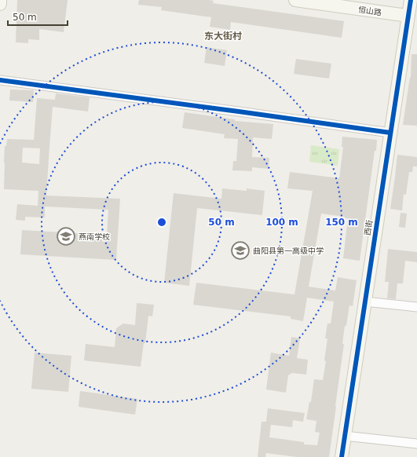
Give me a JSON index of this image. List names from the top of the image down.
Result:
{
  "streets": {
    "street": ["恒山路", "西街"]
  },
  "crossings": [
    ["恒山路", "西街"]
  ],
  "districts": ["东大街村"],
  "places": {
    "school or university": ["燕南学校", "曲阳县第一高级中学"]
  },
  "scale_bar": "50 m",
  "rings": ["50 m", "100 m", "150 m"]
}
